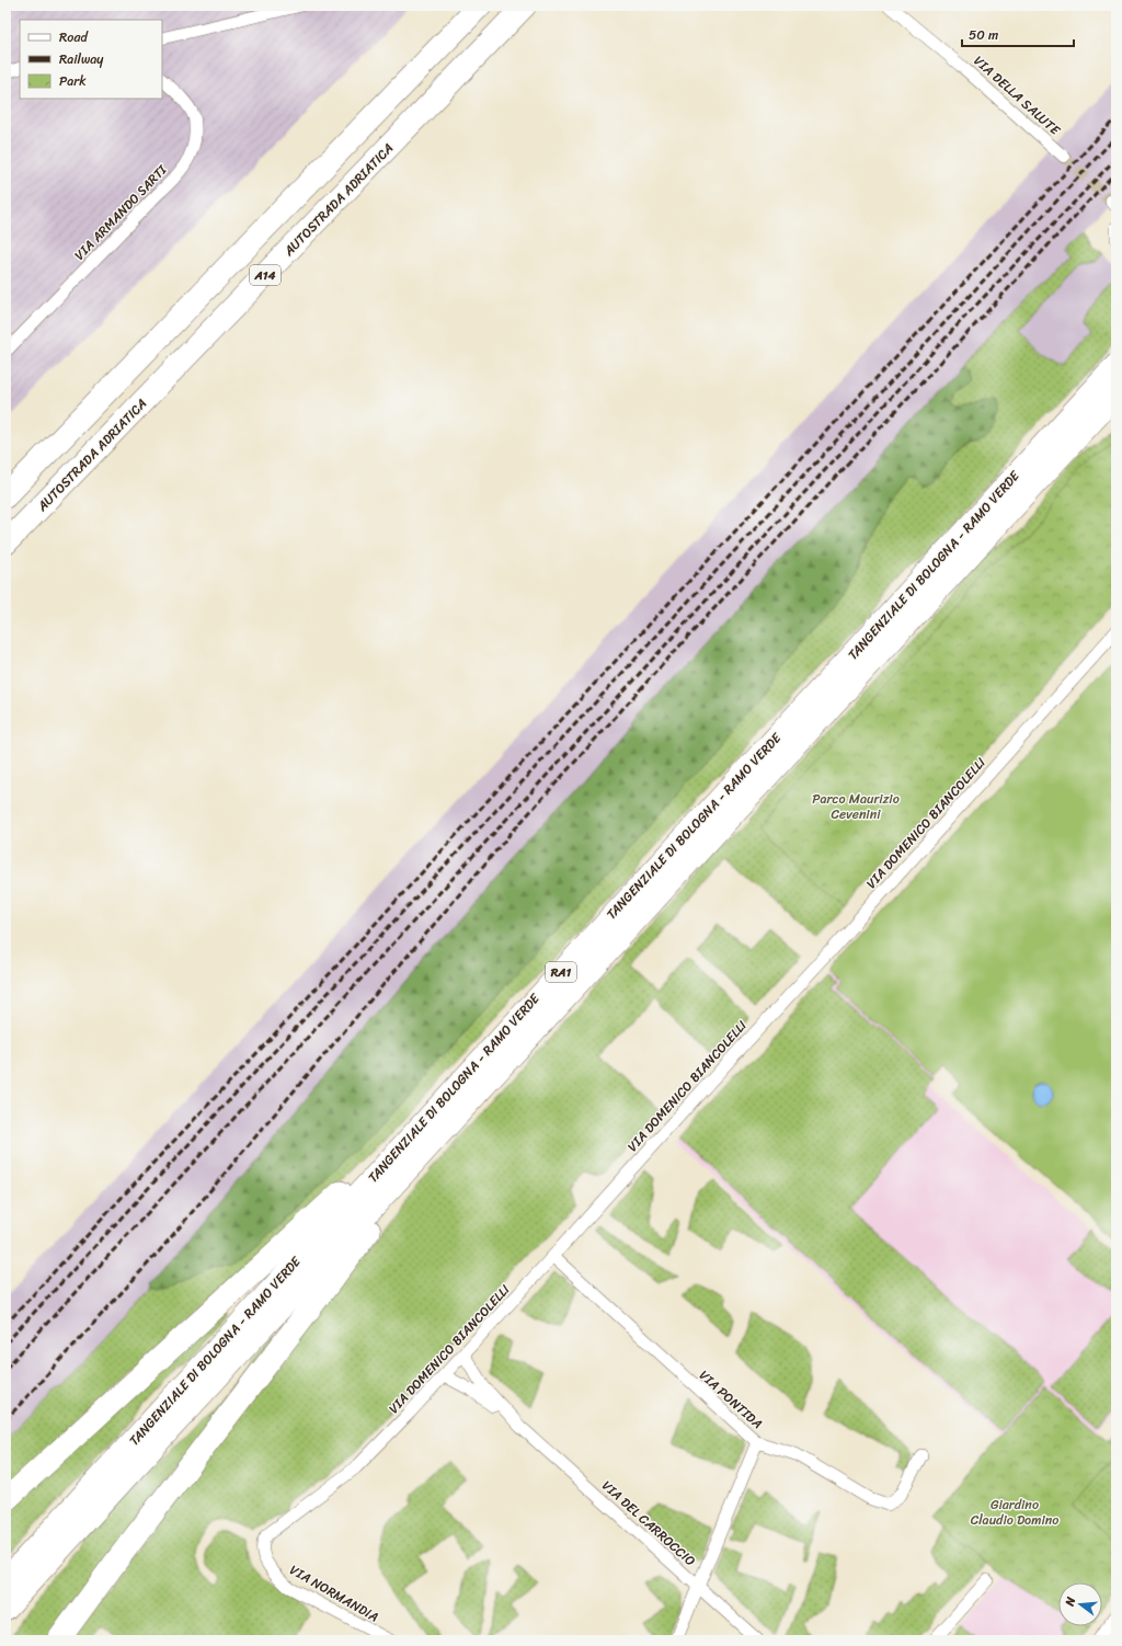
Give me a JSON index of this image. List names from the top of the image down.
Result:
{
  "streets": {
    "highway": [
      "AUTOSTRADA ADRIATICA",
      "A14",
      "TANGENZIALE DI BOLOGNA - RAMO VERDE",
      "RA1"
    ],
    "street": [
      "VIA DELLA SALUTE",
      "VIA ARMANDO SARTI",
      "VIA DOMENICO BIANCOLELLI",
      "VIA PONTIDA",
      "VIA DEL CARROCCIO",
      "VIA NORMANDIA"
    ]
  },
  "crossings": [
    ["VIA DOMENICO BIANCOLELLI", "VIA PONTIDA"],
    ["VIA DOMENICO BIANCOLELLI", "VIA DEL CARROCCIO"],
    ["VIA DOMENICO BIANCOLELLI", "VIA NORMANDIA"]
  ],
  "parks": ["Parco Maurizio Cevenini", "Giardino Claudio Domino"],
  "legend": ["Road", "Railway", "Park"],
  "scale_bar": "50 m",
  "north": "left"
}
